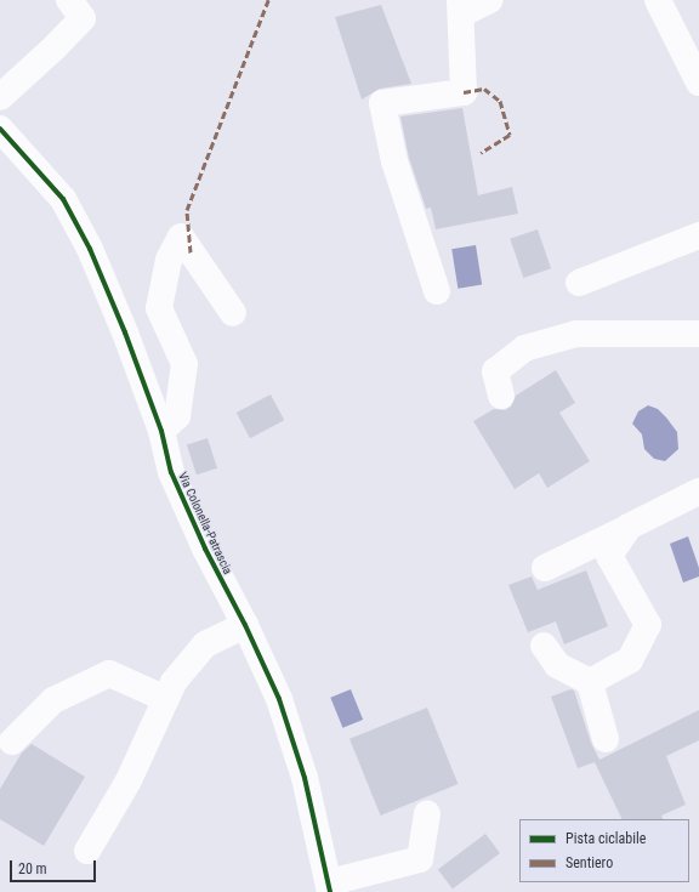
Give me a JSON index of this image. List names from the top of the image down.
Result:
{
  "streets": {
    "street": ["Via Colonella-Patrascia"]
  },
  "legend": ["Pista ciclabile", "Sentiero"],
  "scale_bar": "20 m"
}
